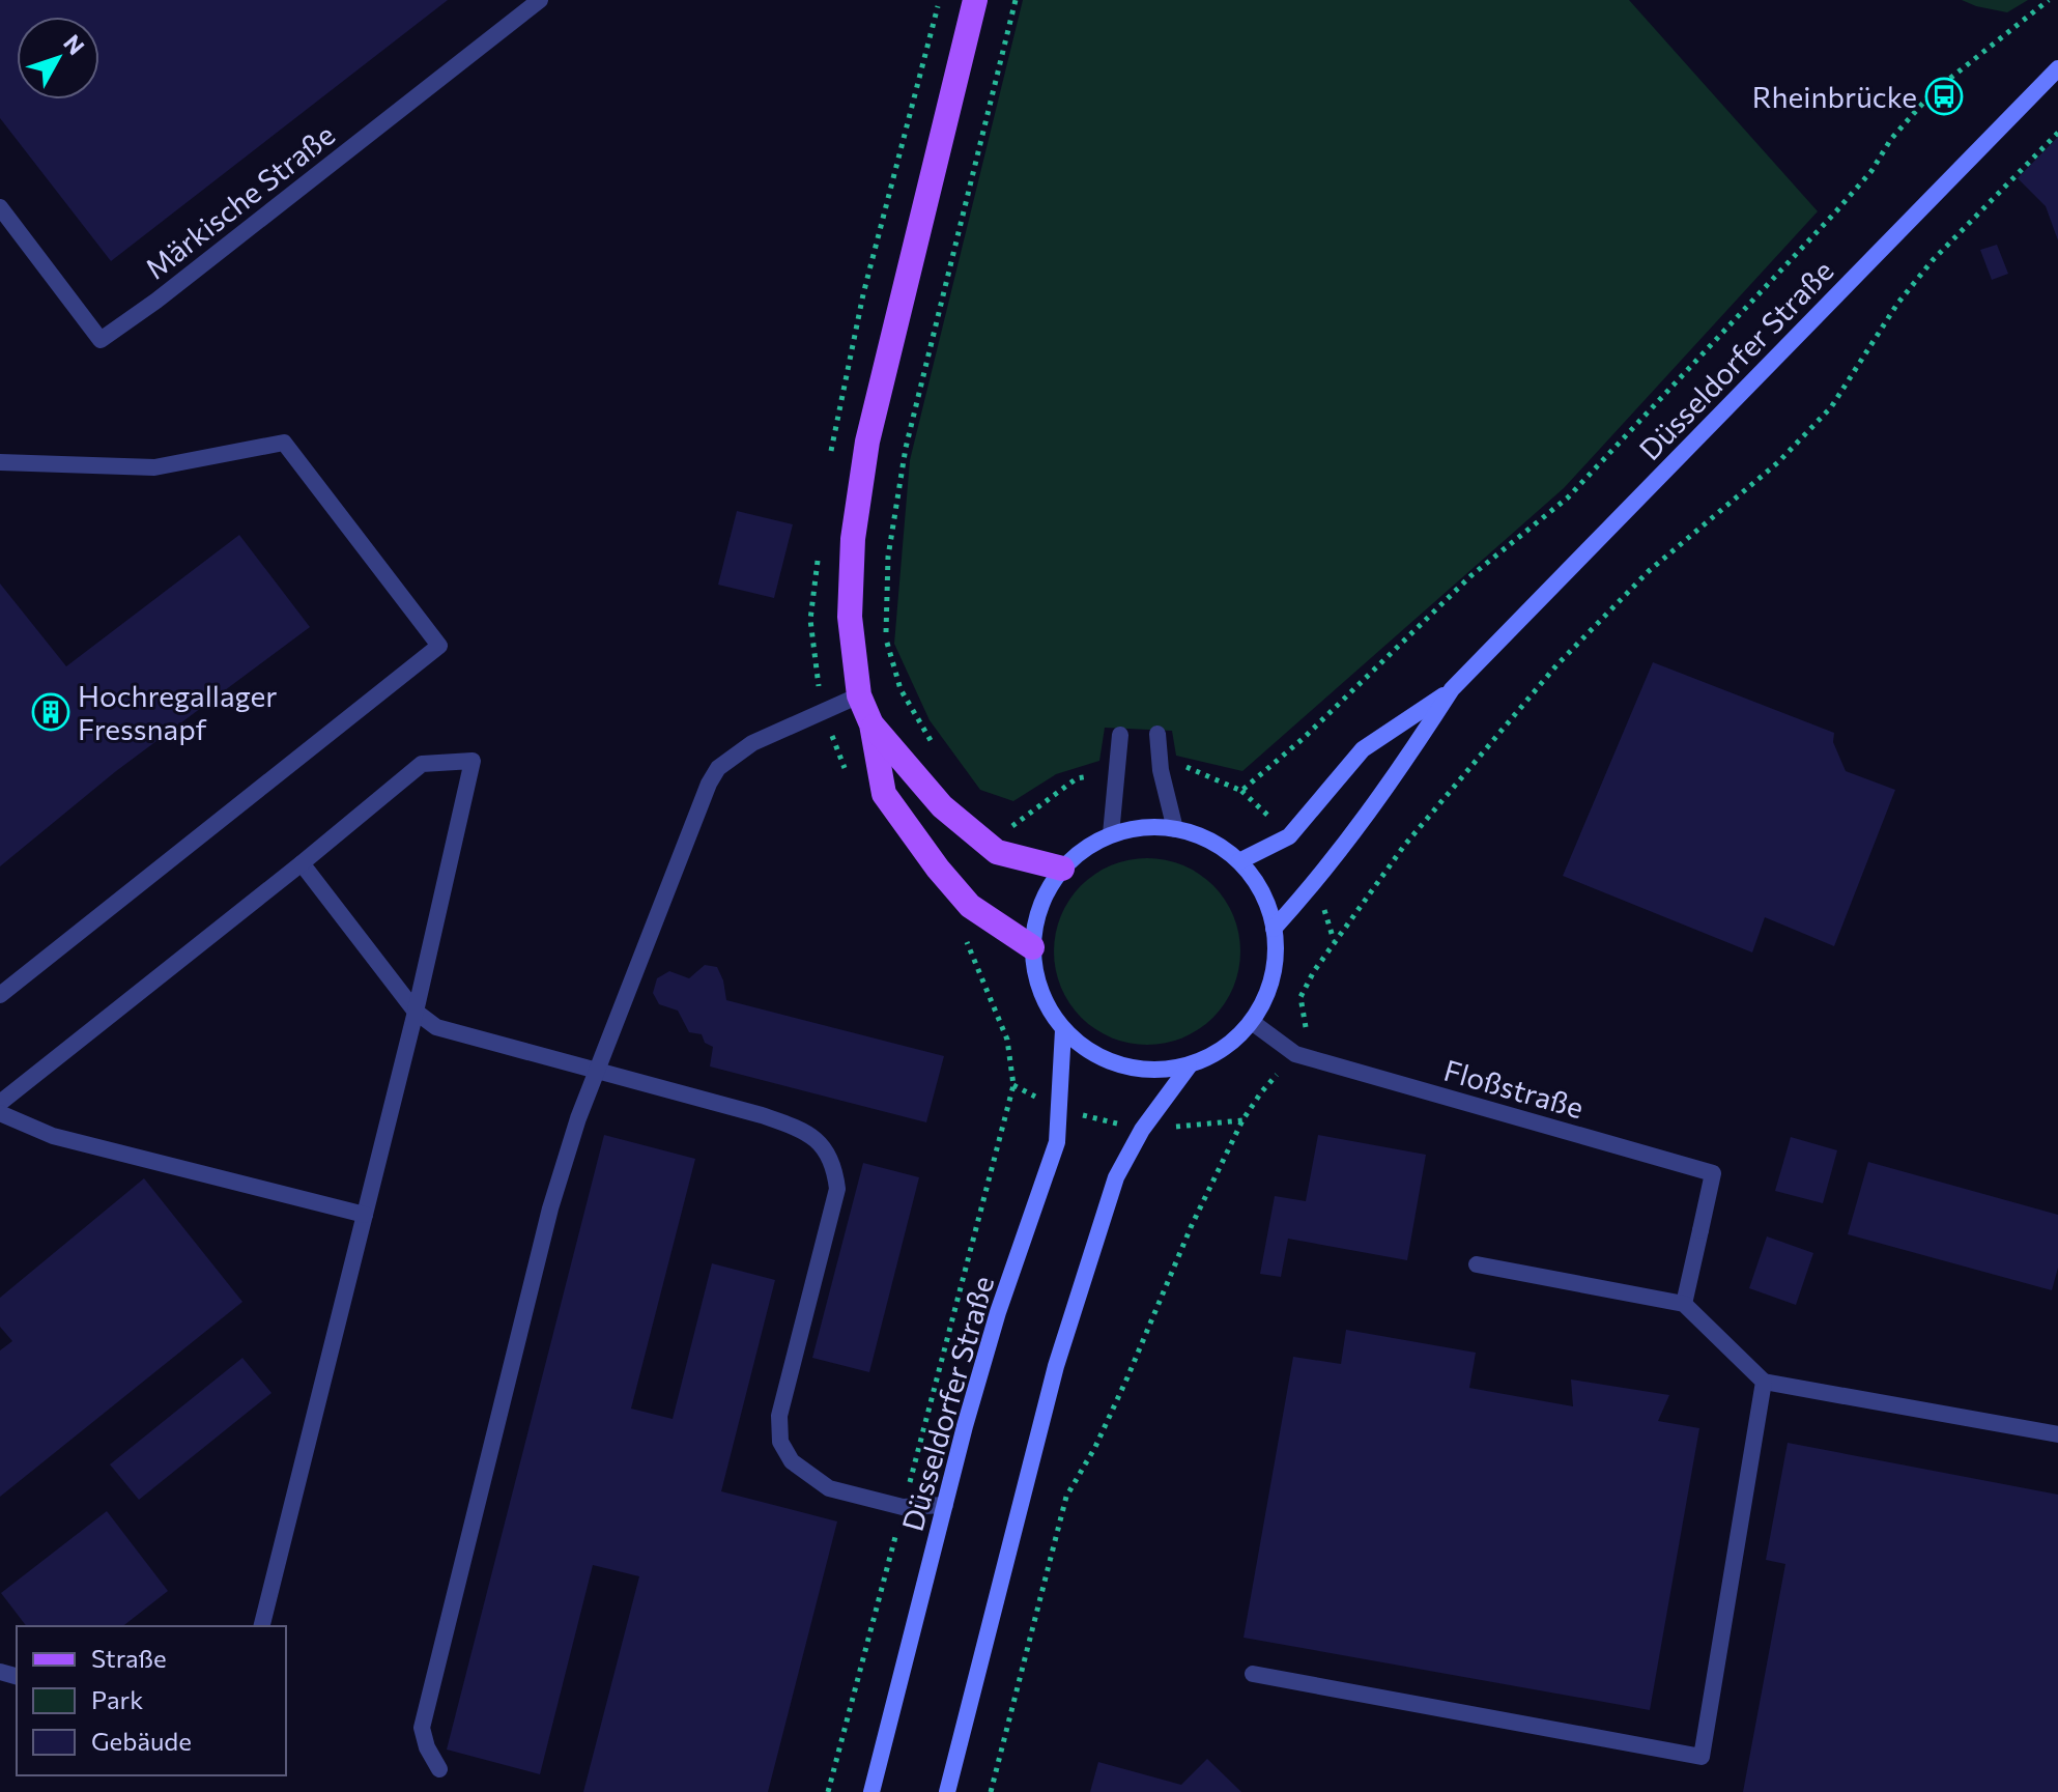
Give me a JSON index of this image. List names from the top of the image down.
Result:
{
  "streets": {
    "main road": ["Düsseldorfer Straße"],
    "street": ["Märkische Straße", "Floßstraße"]
  },
  "crossings": [
    ["Düsseldorfer Straße", "Floßstraße"]
  ],
  "places": {
    "bus stop": ["Rheinbrücke"],
    "building": ["Hochregallager Fressnapf"]
  },
  "legend": ["Straße", "Park", "Gebäude"],
  "north": "top right"
}
